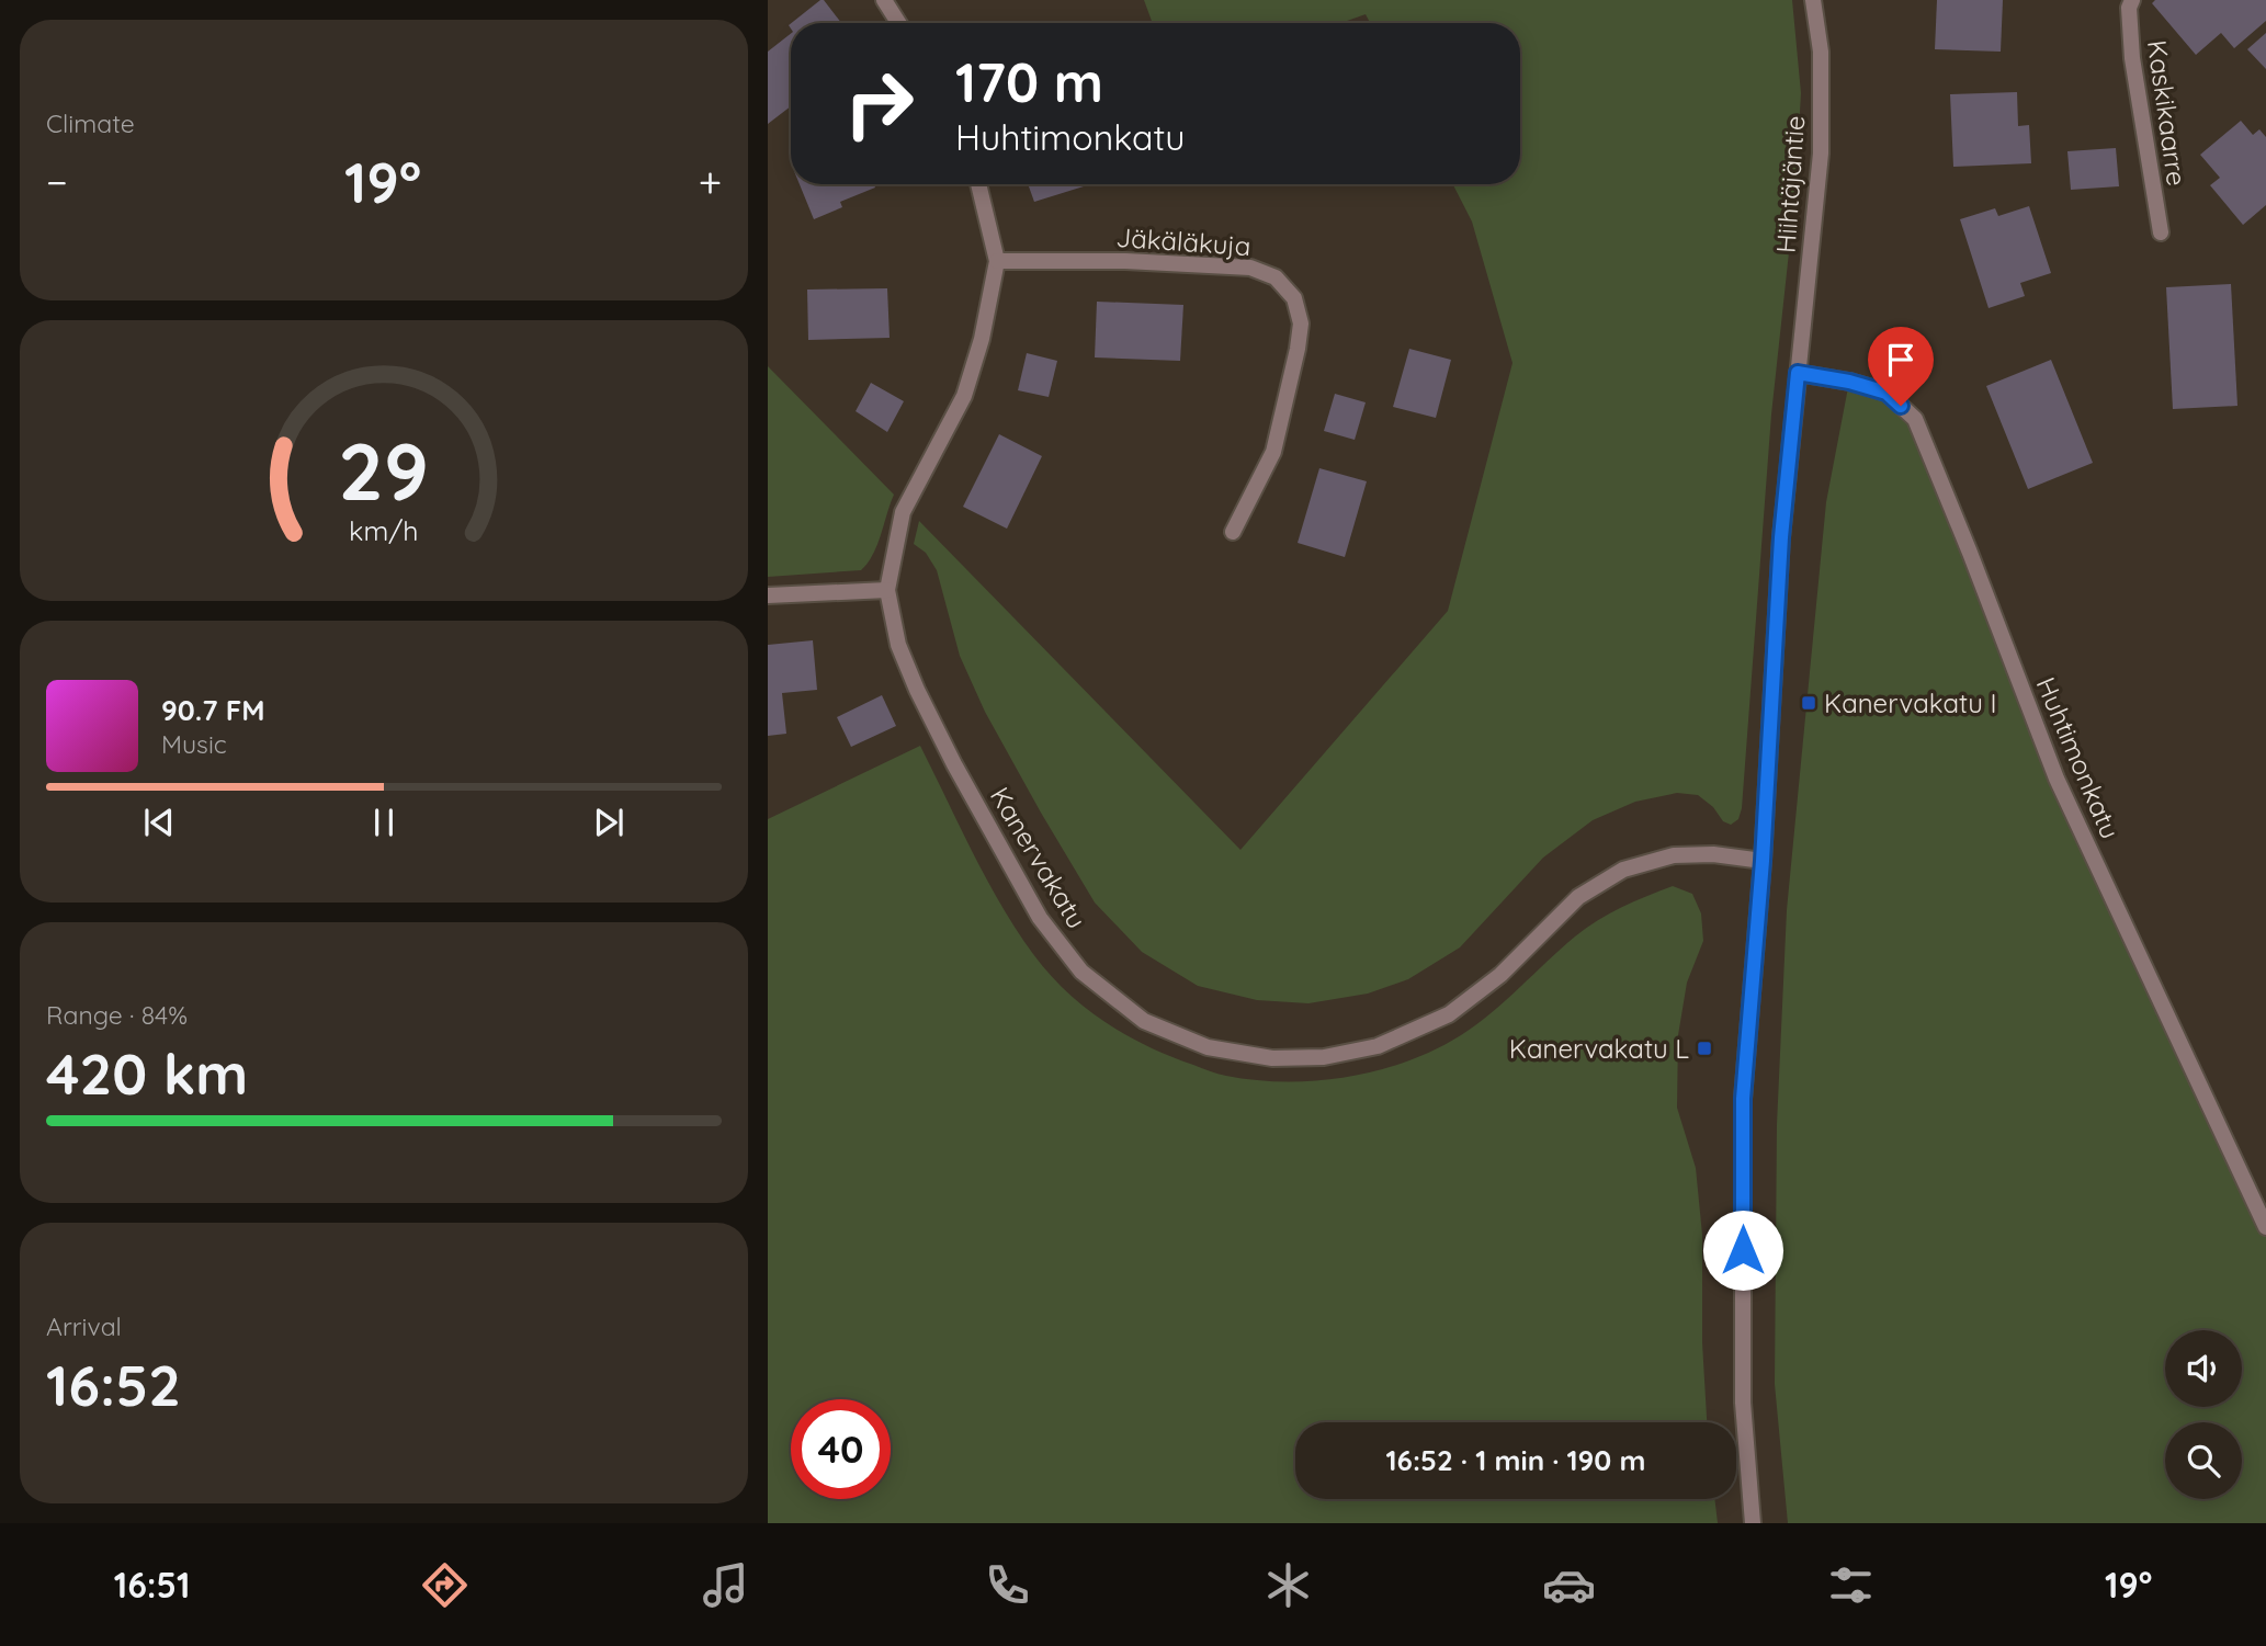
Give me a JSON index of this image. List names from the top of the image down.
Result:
{
  "streets": {
    "street": [
      "Kaskikaarre",
      "Hiihtäjäntie",
      "Jäkäläkuja",
      "Huhtimonkatu",
      "Kanervakatu"
    ]
  },
  "crossings": [
    ["Hiihtäjäntie", "Huhtimonkatu"],
    ["Hiihtäjäntie", "Kanervakatu"],
    ["Jäkäläkuja", "Kanervakatu"]
  ],
  "places": {
    "transit": ["Kanervakatu I", "Kanervakatu L"]
  },
  "page": {
    "tile": [
      "Climate",
      ["Range · 84%", "420 km"],
      ["Arrival", "16:52"]
    ],
    "turn": ["170 m", "Huhtimonkatu"],
    "heat": ["−", "19°", "+"],
    "song": ["90.7 FM", "Music"],
    "limit": "40",
    "trip": "16:52 · 1 min · 190 m",
    "tabs": ["16:51", "19°"],
    "gauge": ["29", "km/h"]
  }
}
